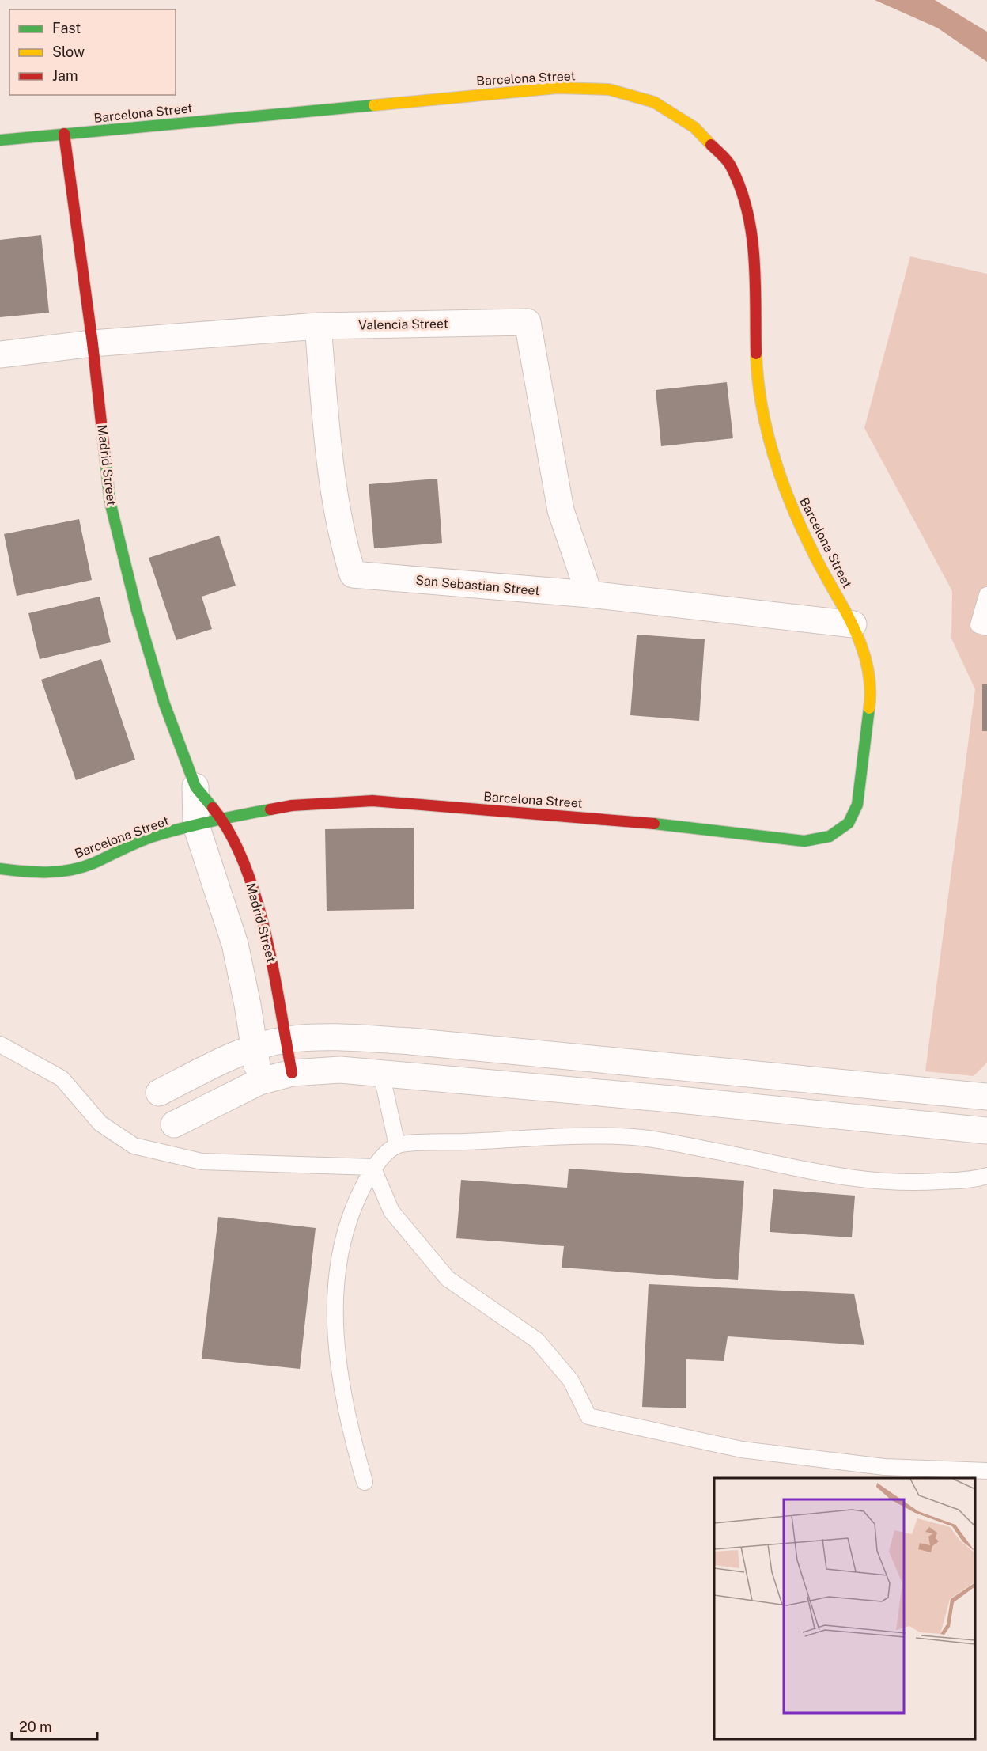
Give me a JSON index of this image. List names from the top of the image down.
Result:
{
  "streets": {
    "street": [
      "Barcelona Street",
      "Valencia Street",
      "Madrid Street",
      "San Sebastian Street"
    ]
  },
  "crossings": [
    ["Barcelona Street", "Madrid Street"],
    ["Barcelona Street", "San Sebastian Street"],
    ["Valencia Street", "Madrid Street"],
    ["Valencia Street", "San Sebastian Street"]
  ],
  "legend": ["Fast", "Slow", "Jam"],
  "scale_bar": "20 m"
}
